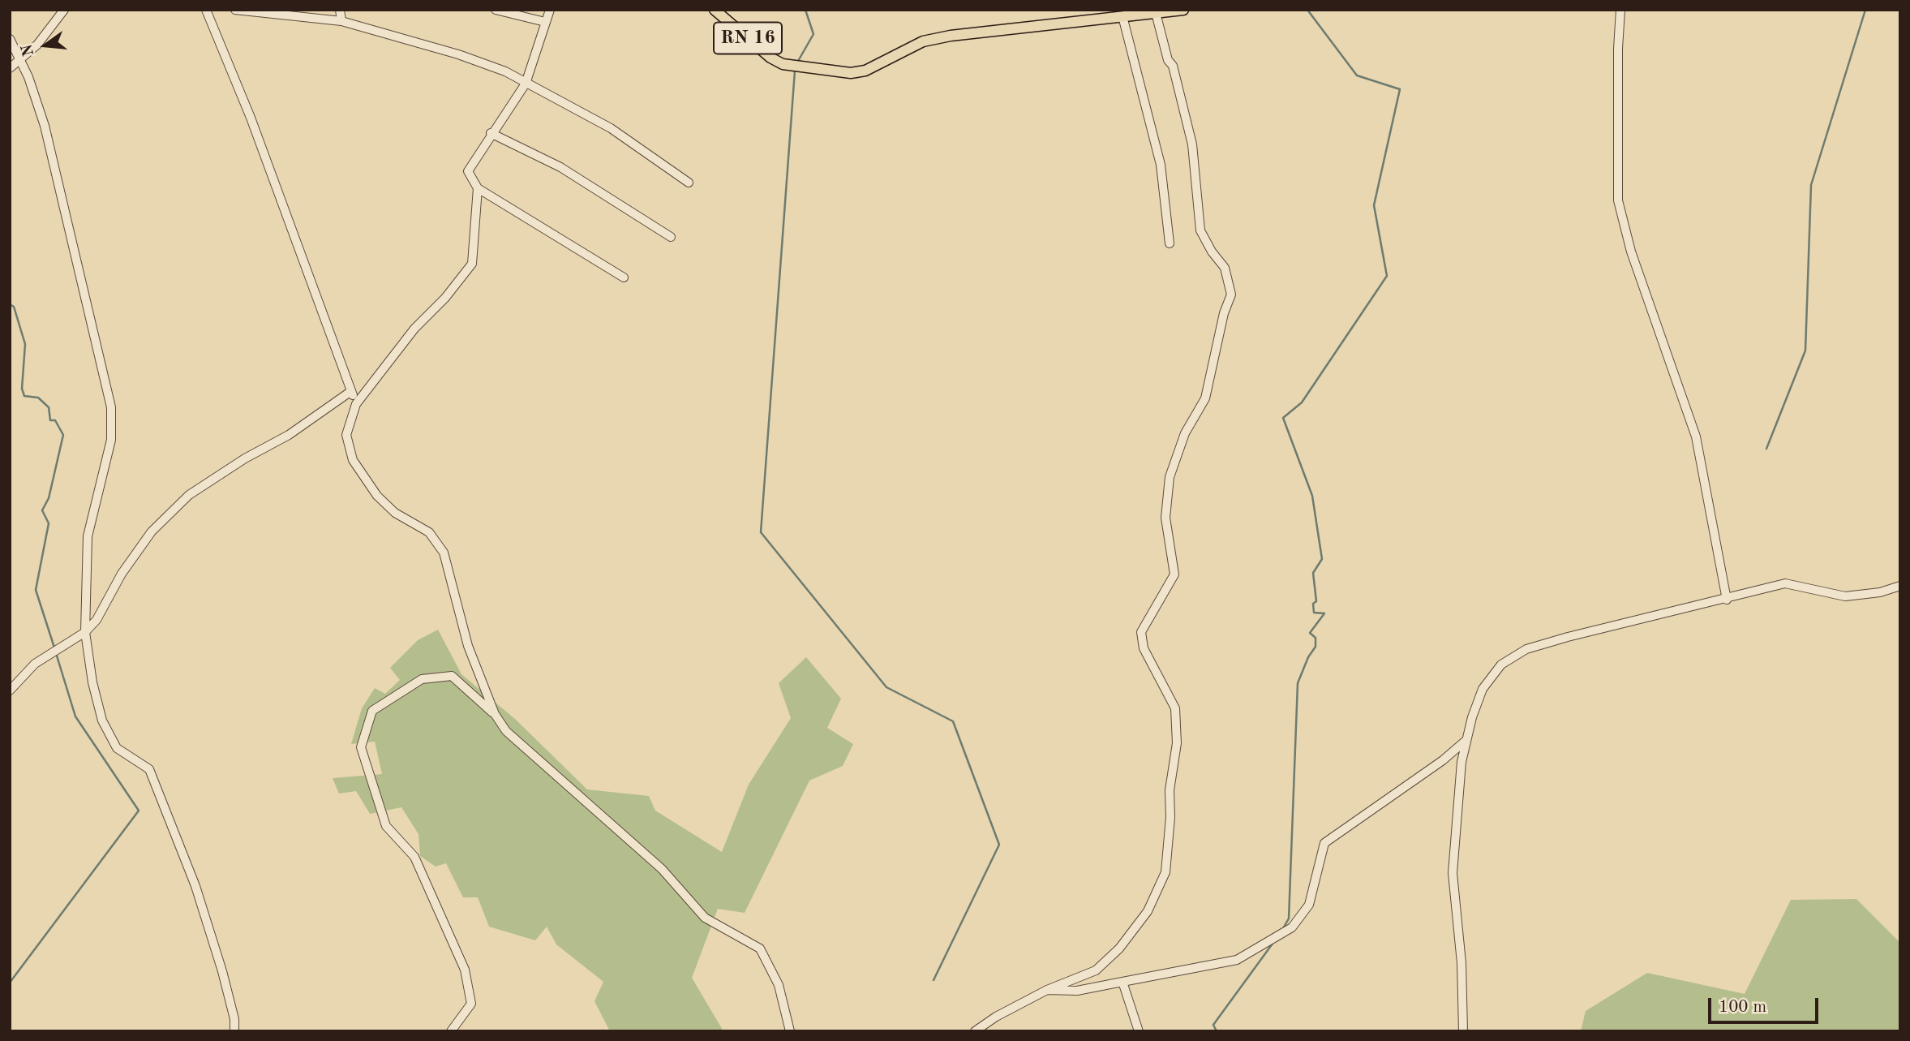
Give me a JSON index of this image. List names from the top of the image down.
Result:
{
  "streets": {
    "main road": ["RN 16"]
  },
  "scale_bar": "100 m",
  "north": "left"
}
